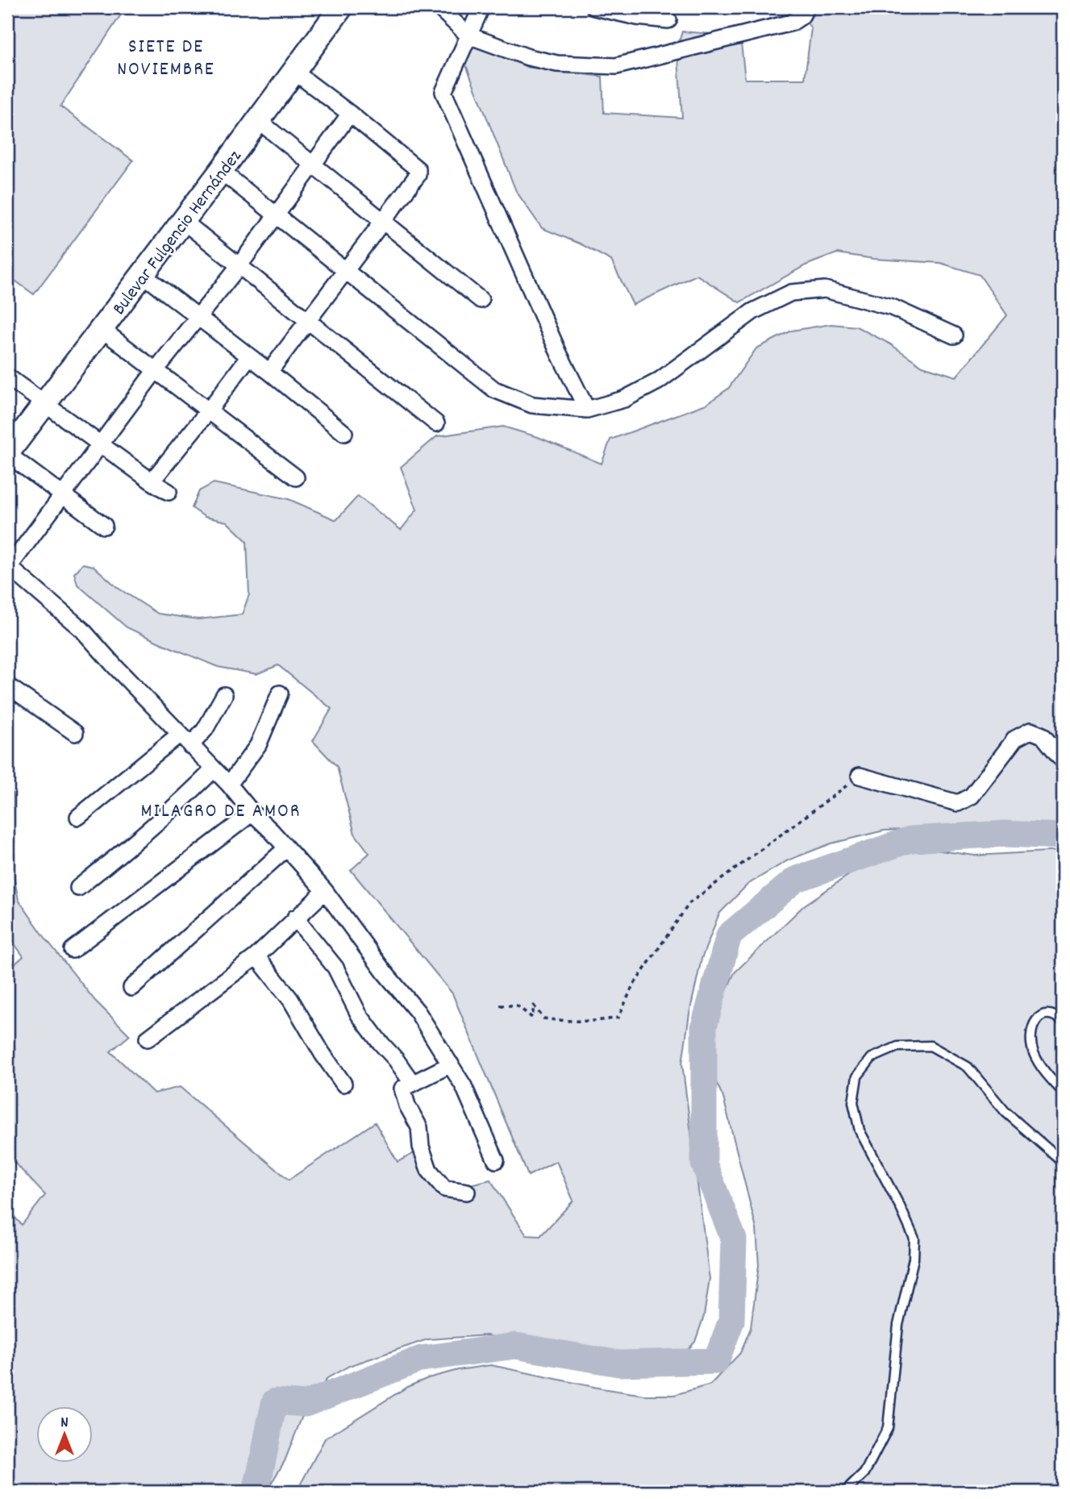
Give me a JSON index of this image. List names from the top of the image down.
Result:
{
  "streets": {
    "street": ["Bulevar Fulgencio Hernández"]
  },
  "districts": ["SIETE DE NOVIEMBRE", "MILAGRO DE AMOR"],
  "north": "top"
}
